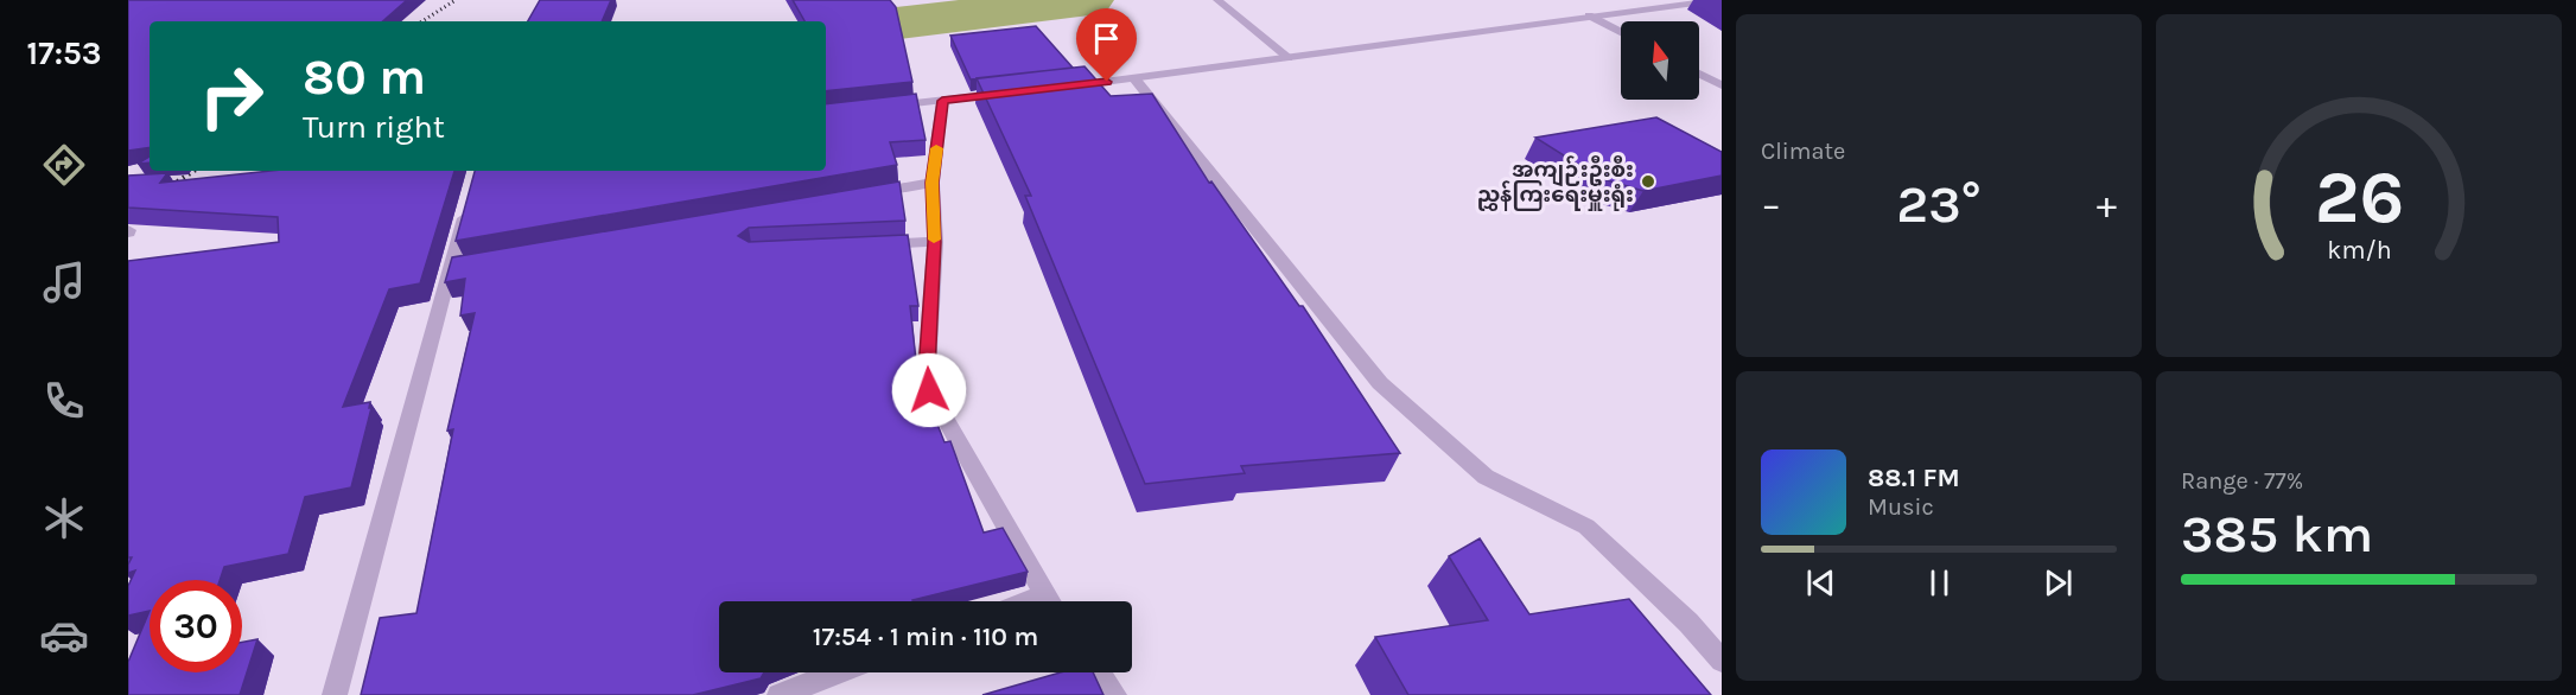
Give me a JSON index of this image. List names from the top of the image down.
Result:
{
  "places": ["အကျဉ်းဦးစီး ညွှန်ကြးရေးမှူးရုံး"],
  "north": "top",
  "page": {
    "tabs": "17:53",
    "tile": [
      "Climate",
      ["Range · 77%", "385 km"]
    ],
    "turn": ["80 m", "Turn right"],
    "heat": ["−", "23°", "+"],
    "song": ["88.1 FM", "Music"],
    "limit": "30",
    "trip": "17:54 · 1 min · 110 m",
    "gauge": ["26", "km/h"]
  }
}
